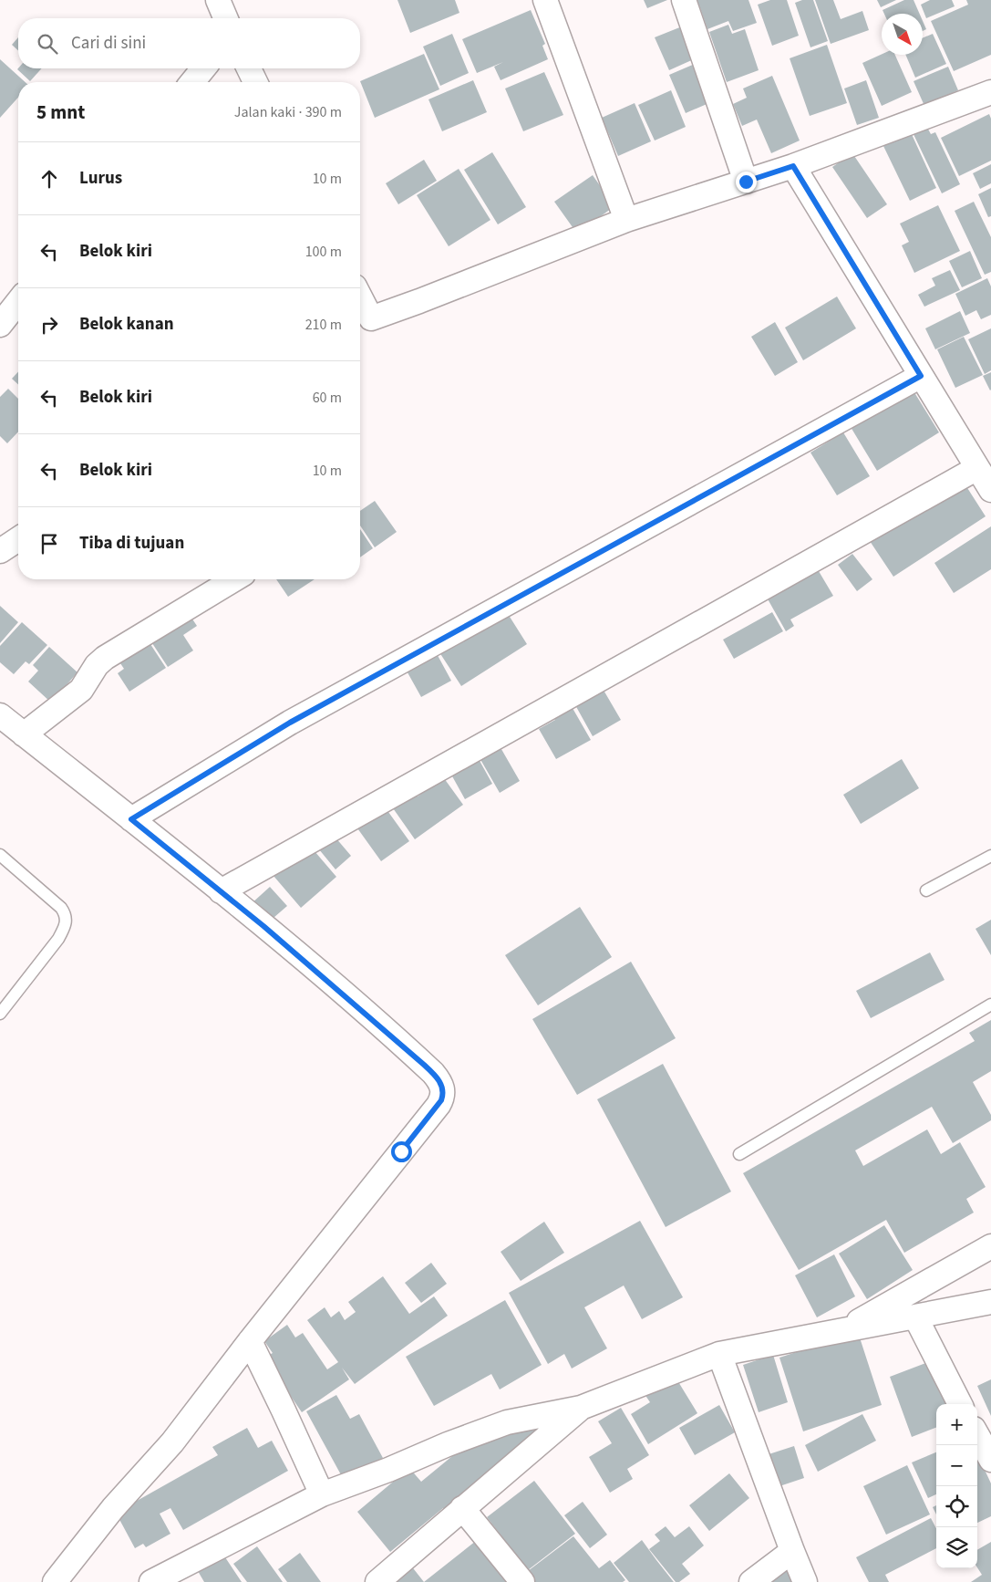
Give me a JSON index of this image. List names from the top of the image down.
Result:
{
  "north": "bottom right",
  "page": {
    "search": "Cari di sini",
    "heading": ["5 mnt", "Jalan kaki · 390 m"],
    "list": [
      ["Lurus", "10 m"],
      ["Belok kiri", "100 m"],
      ["Belok kanan", "210 m"],
      ["Belok kiri", "60 m"],
      ["Belok kiri", "10 m"],
      "Tiba di tujuan"
    ],
    "map_buttons": ["+", "−"]
  }
}
